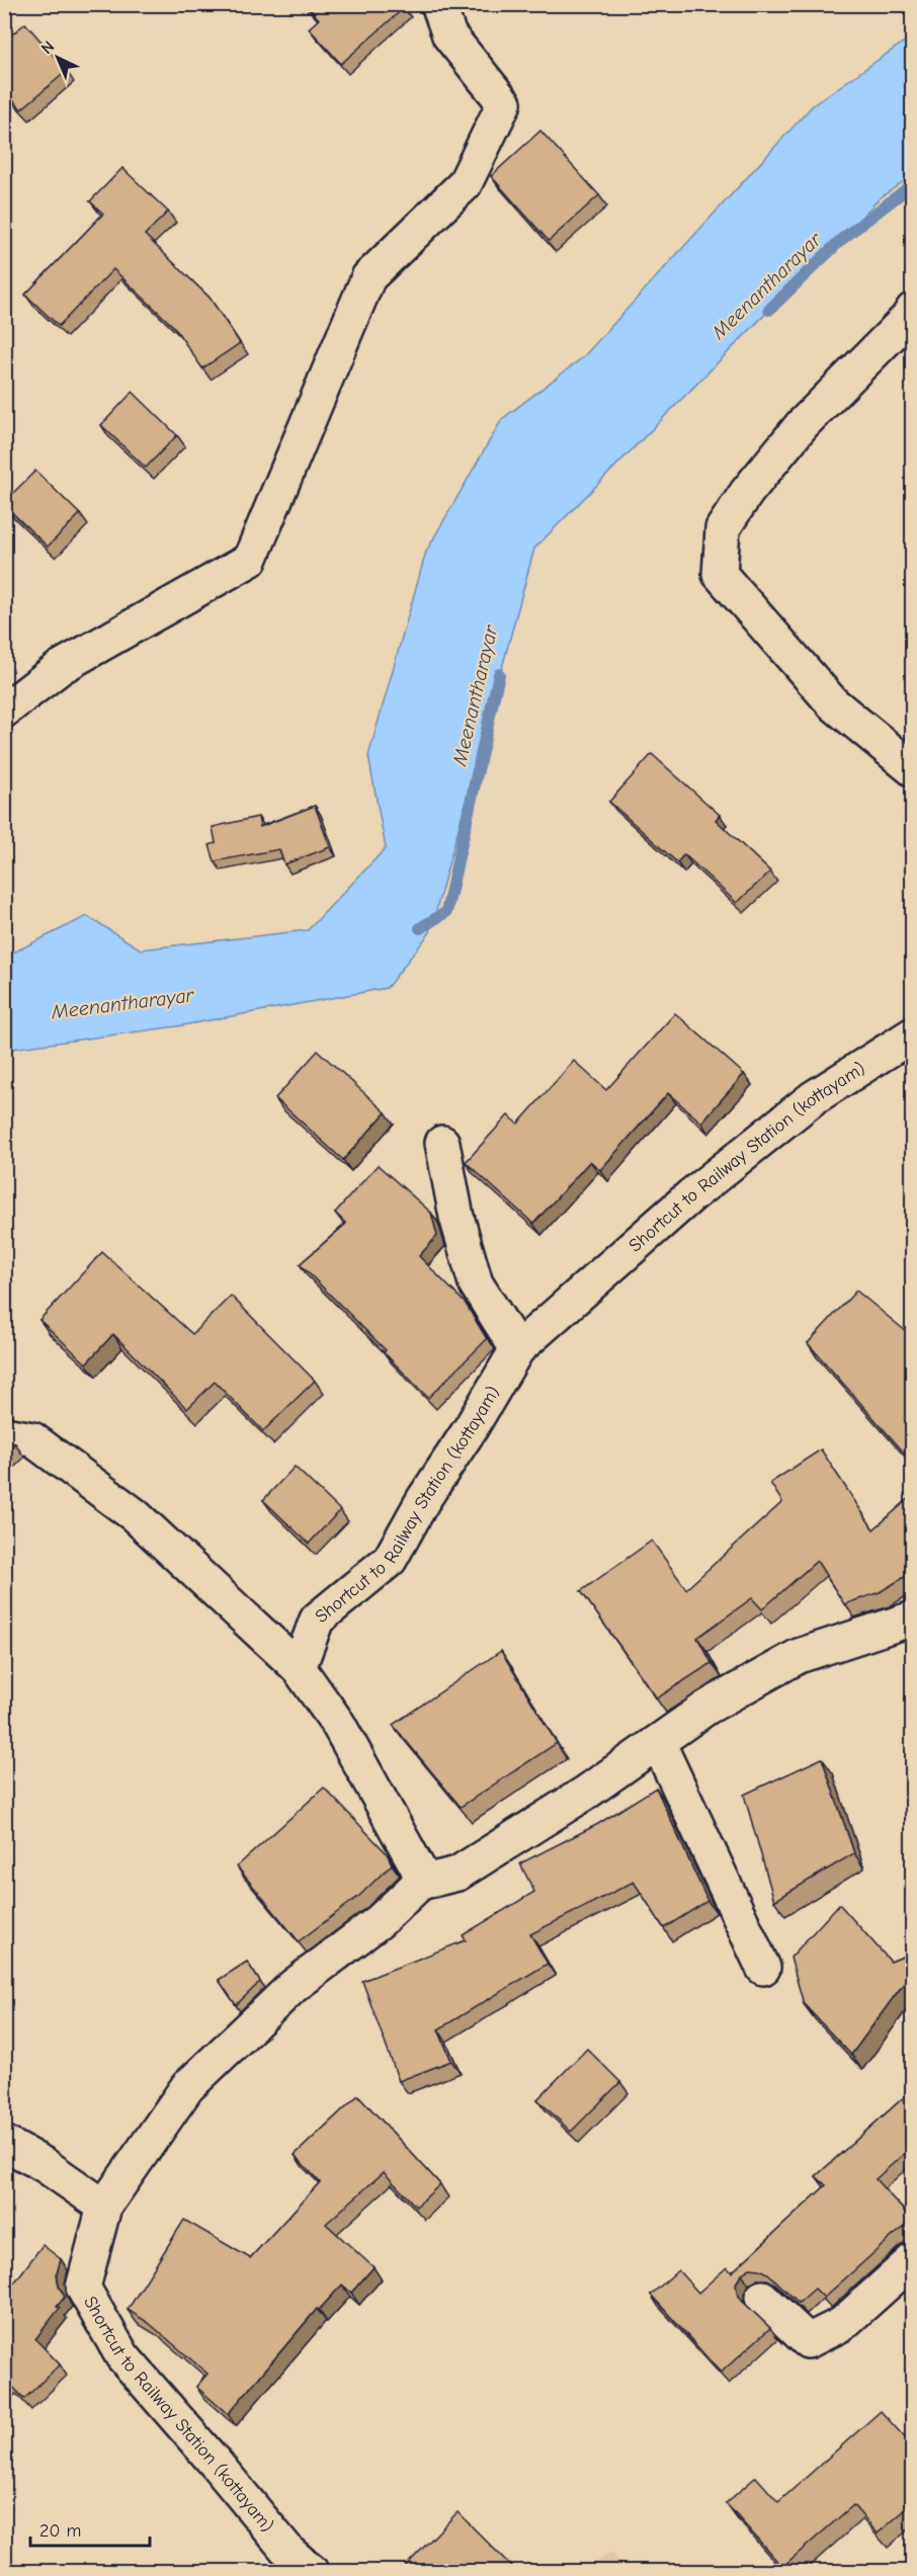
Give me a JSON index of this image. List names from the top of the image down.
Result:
{
  "streets": {
    "street": ["Shortcut to Railway Station (kottayam)"]
  },
  "water": ["Meenantharayar"],
  "scale_bar": "20 m",
  "north": "top left"
}
